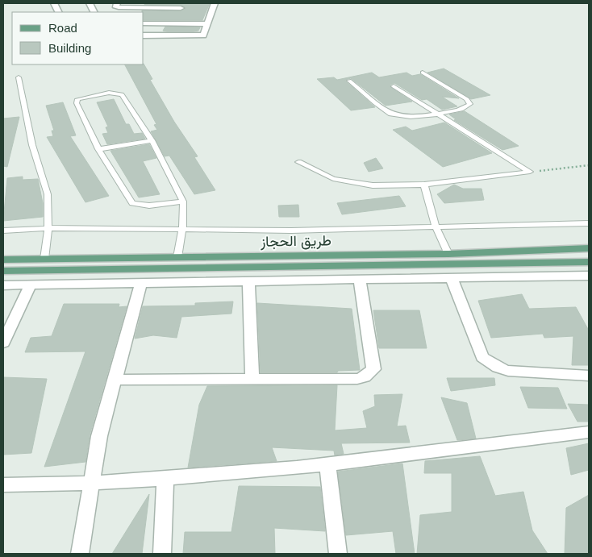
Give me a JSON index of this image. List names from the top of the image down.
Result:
{
  "streets": {
    "main road": ["طريق الحجاز"]
  },
  "legend": ["Road", "Building"]
}
